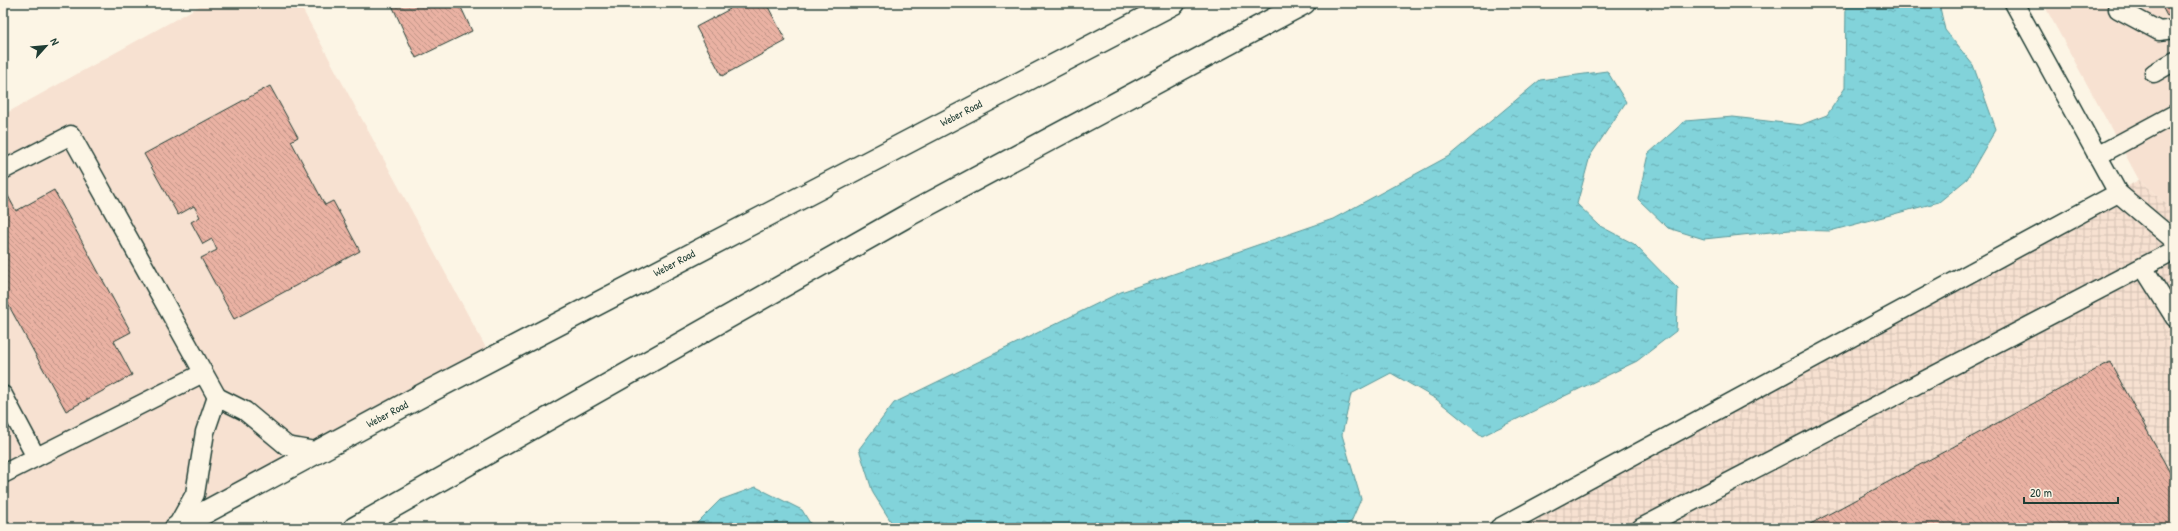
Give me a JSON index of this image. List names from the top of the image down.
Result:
{
  "streets": {
    "main road": ["Weber Road"]
  },
  "scale_bar": "20 m",
  "north": "top right"
}
